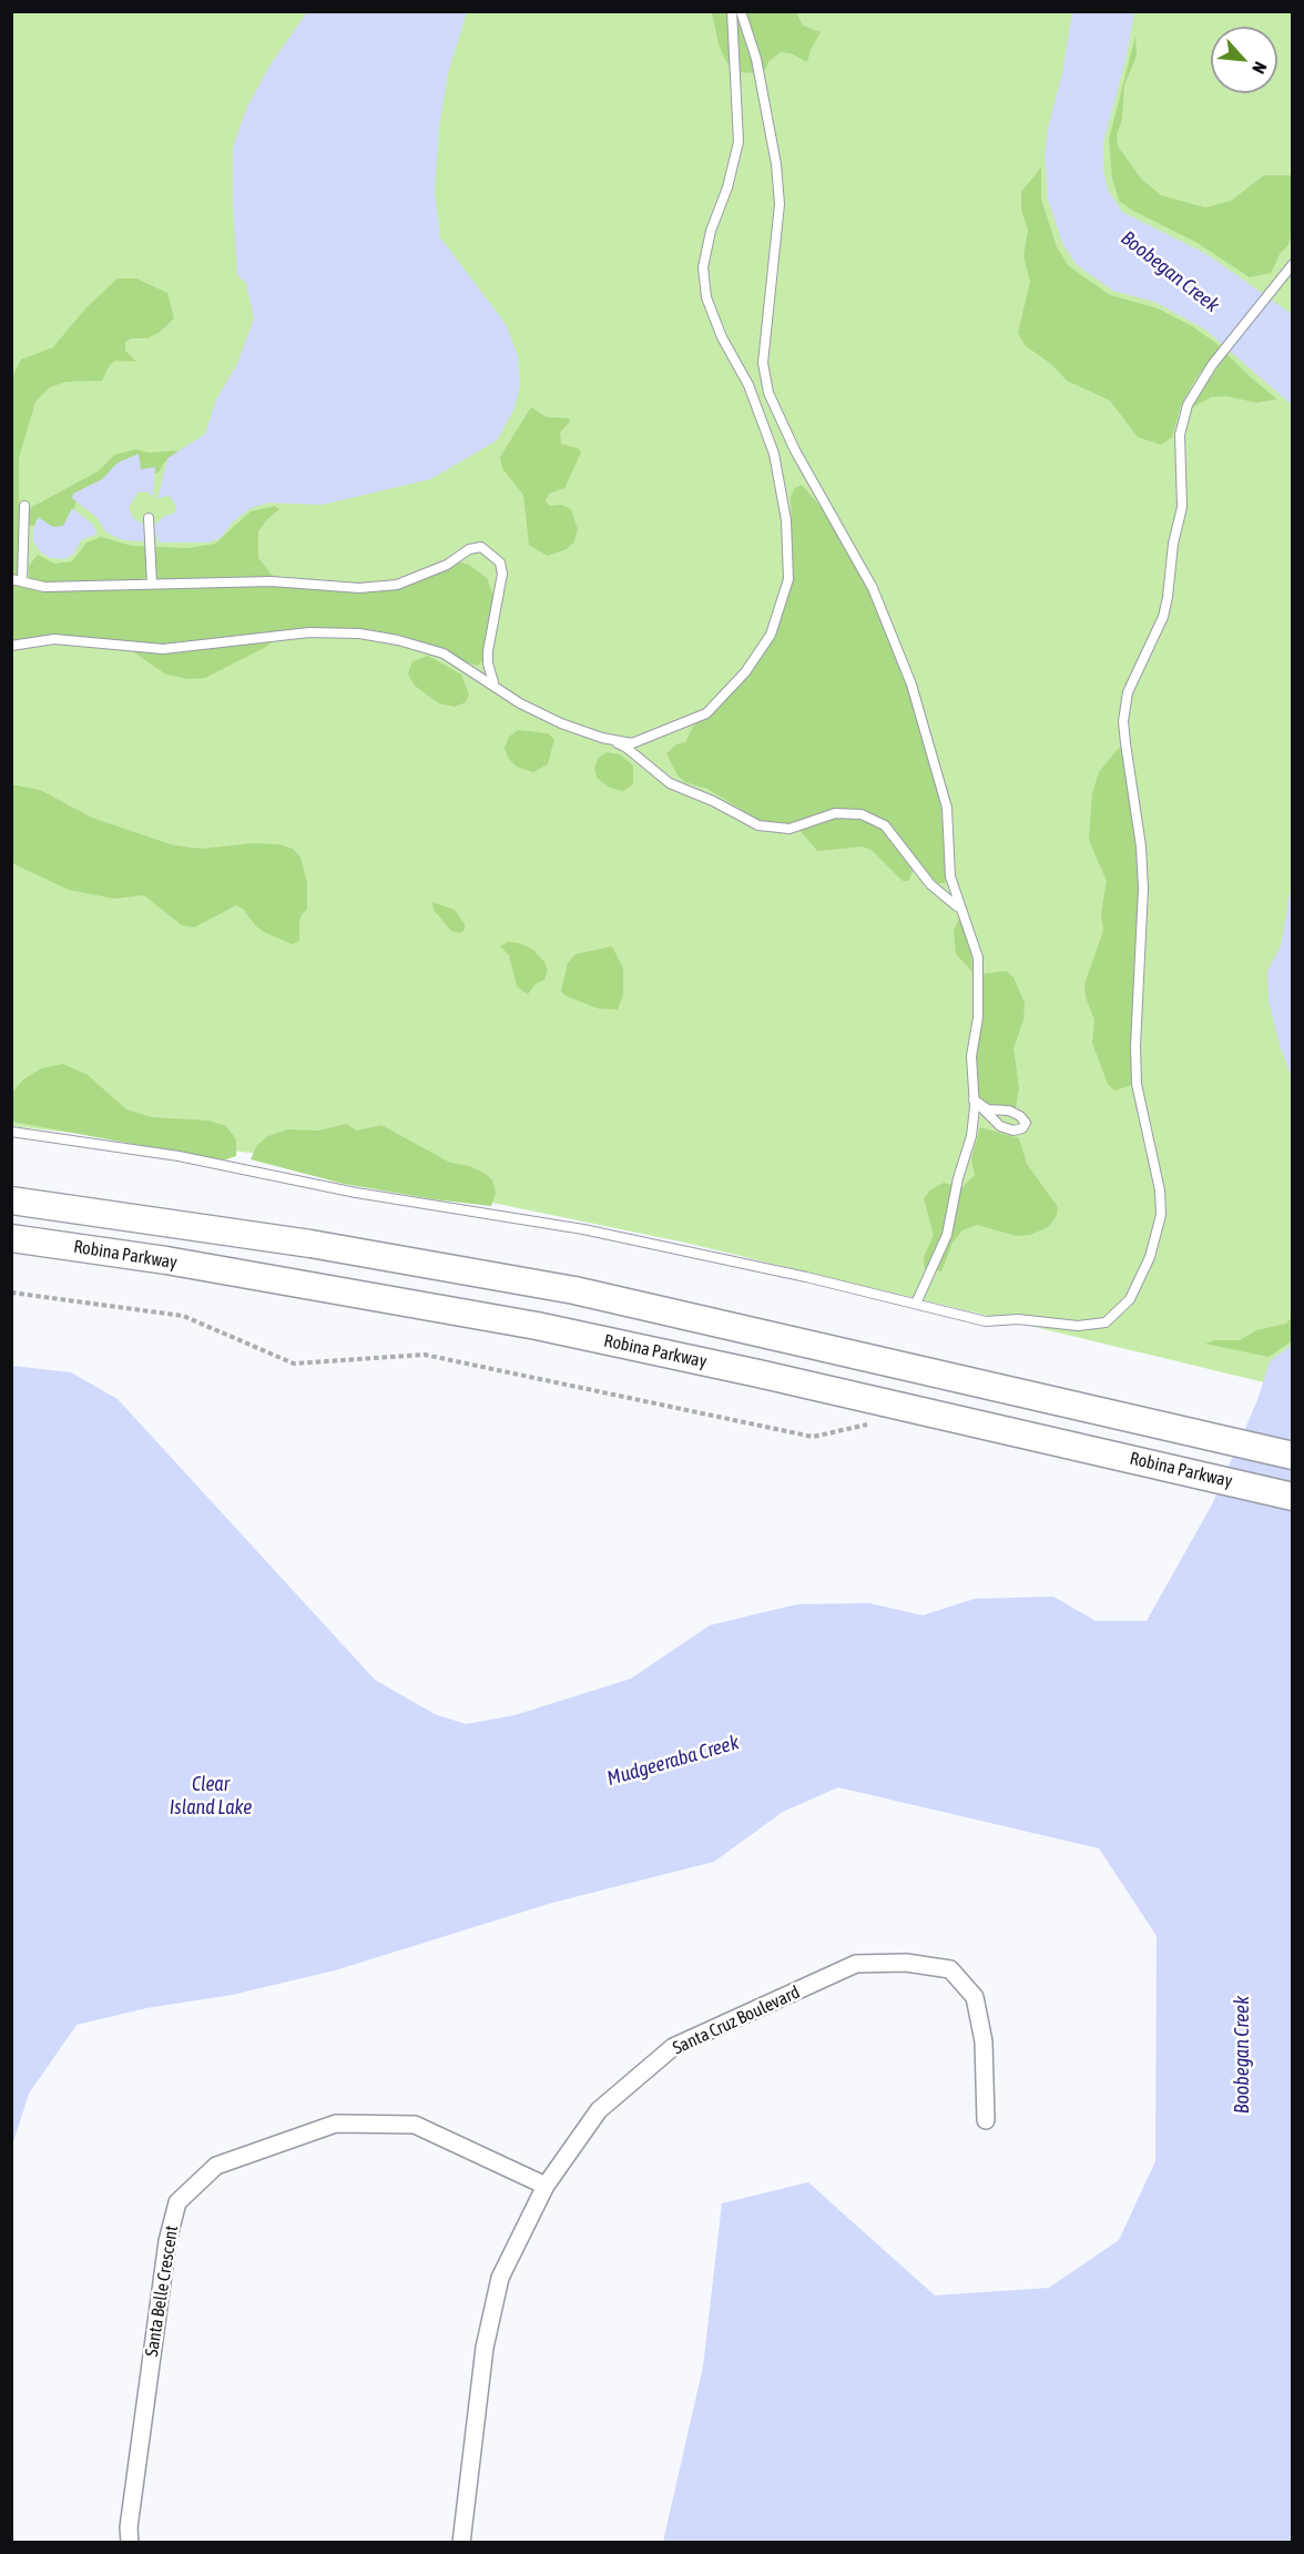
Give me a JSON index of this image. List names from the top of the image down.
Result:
{
  "streets": {
    "main road": ["Robina Parkway"],
    "street": ["Santa Cruz Boulevard", "Santa Belle Crescent"]
  },
  "crossings": [
    ["Santa Cruz Boulevard", "Santa Belle Crescent"]
  ],
  "water": ["Boobegan Creek", "Mudgeeraba Creek", "Clear Island Lake"],
  "north": "bottom right"
}
